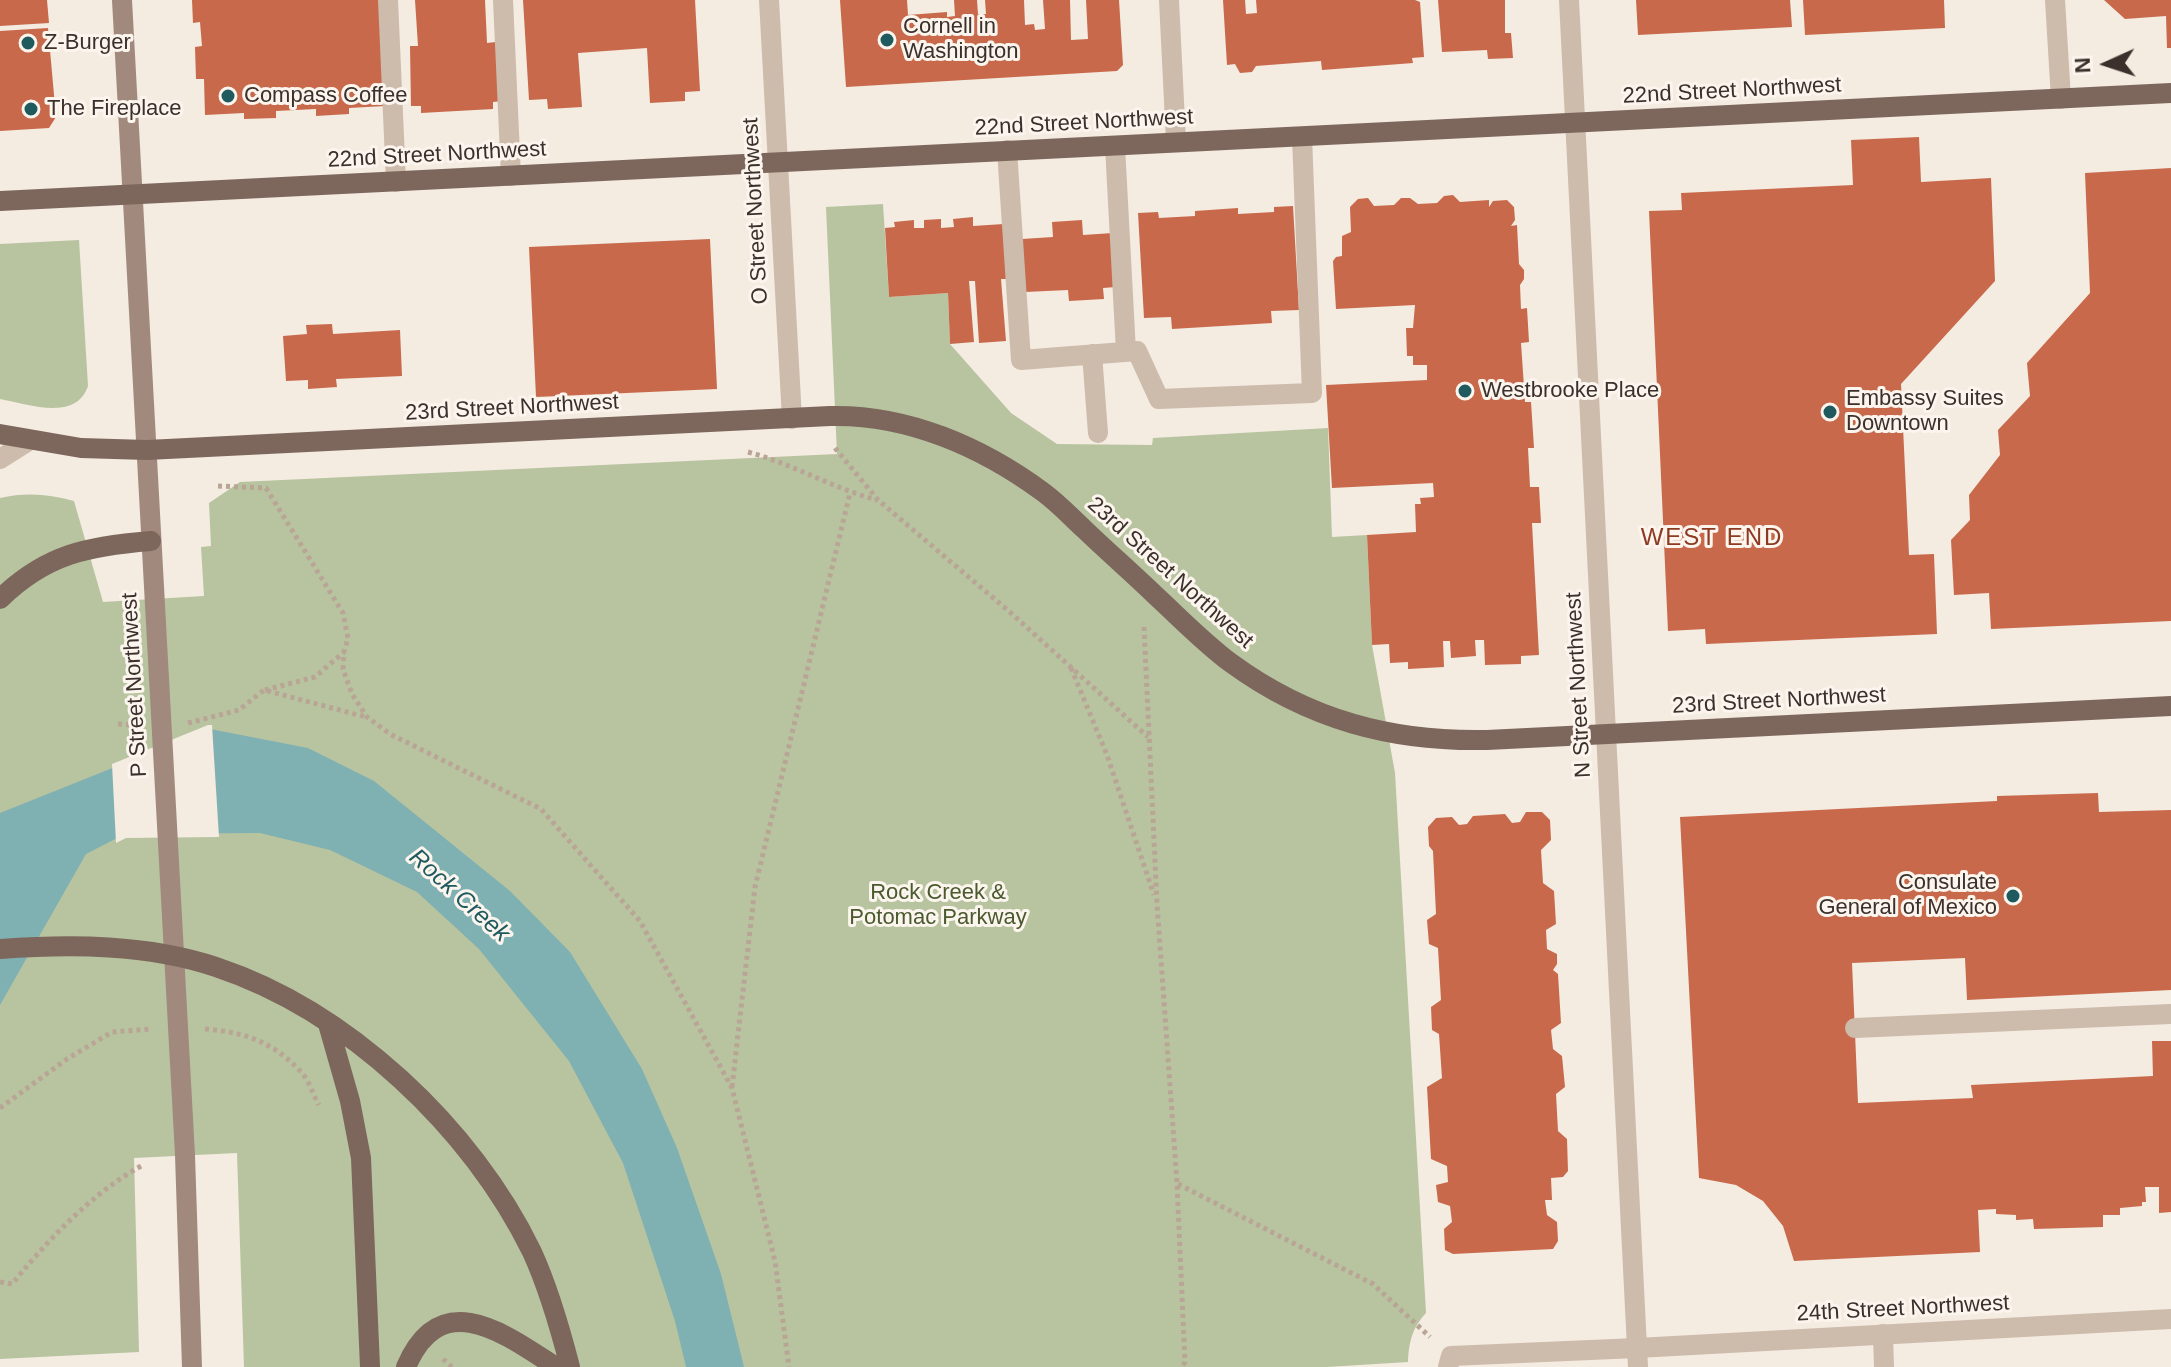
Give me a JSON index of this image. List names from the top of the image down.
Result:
{
  "streets": {
    "main road": ["22nd Street Northwest", "23rd Street Northwest", "P Street Northwest"],
    "street": ["O Street Northwest", "N Street Northwest", "24th Street Northwest"]
  },
  "crossings": [
    ["22nd Street Northwest", "O Street Northwest"],
    ["22nd Street Northwest", "P Street Northwest"],
    ["22nd Street Northwest", "N Street Northwest"],
    ["O Street Northwest", "23rd Street Northwest"],
    ["23rd Street Northwest", "P Street Northwest"],
    ["23rd Street Northwest", "N Street Northwest"],
    ["N Street Northwest", "24th Street Northwest"]
  ],
  "districts": ["WEST END"],
  "water": ["Rock Creek"],
  "parks": ["Rock Creek & Potomac Parkway"],
  "places": [
    "Cornell in Washington",
    "Z-Burger",
    "Compass Coffee",
    "The Fireplace",
    "Westbrooke Place",
    "Embassy Suites Downtown",
    "Consulate General of Mexico"
  ],
  "north": "left"
}
